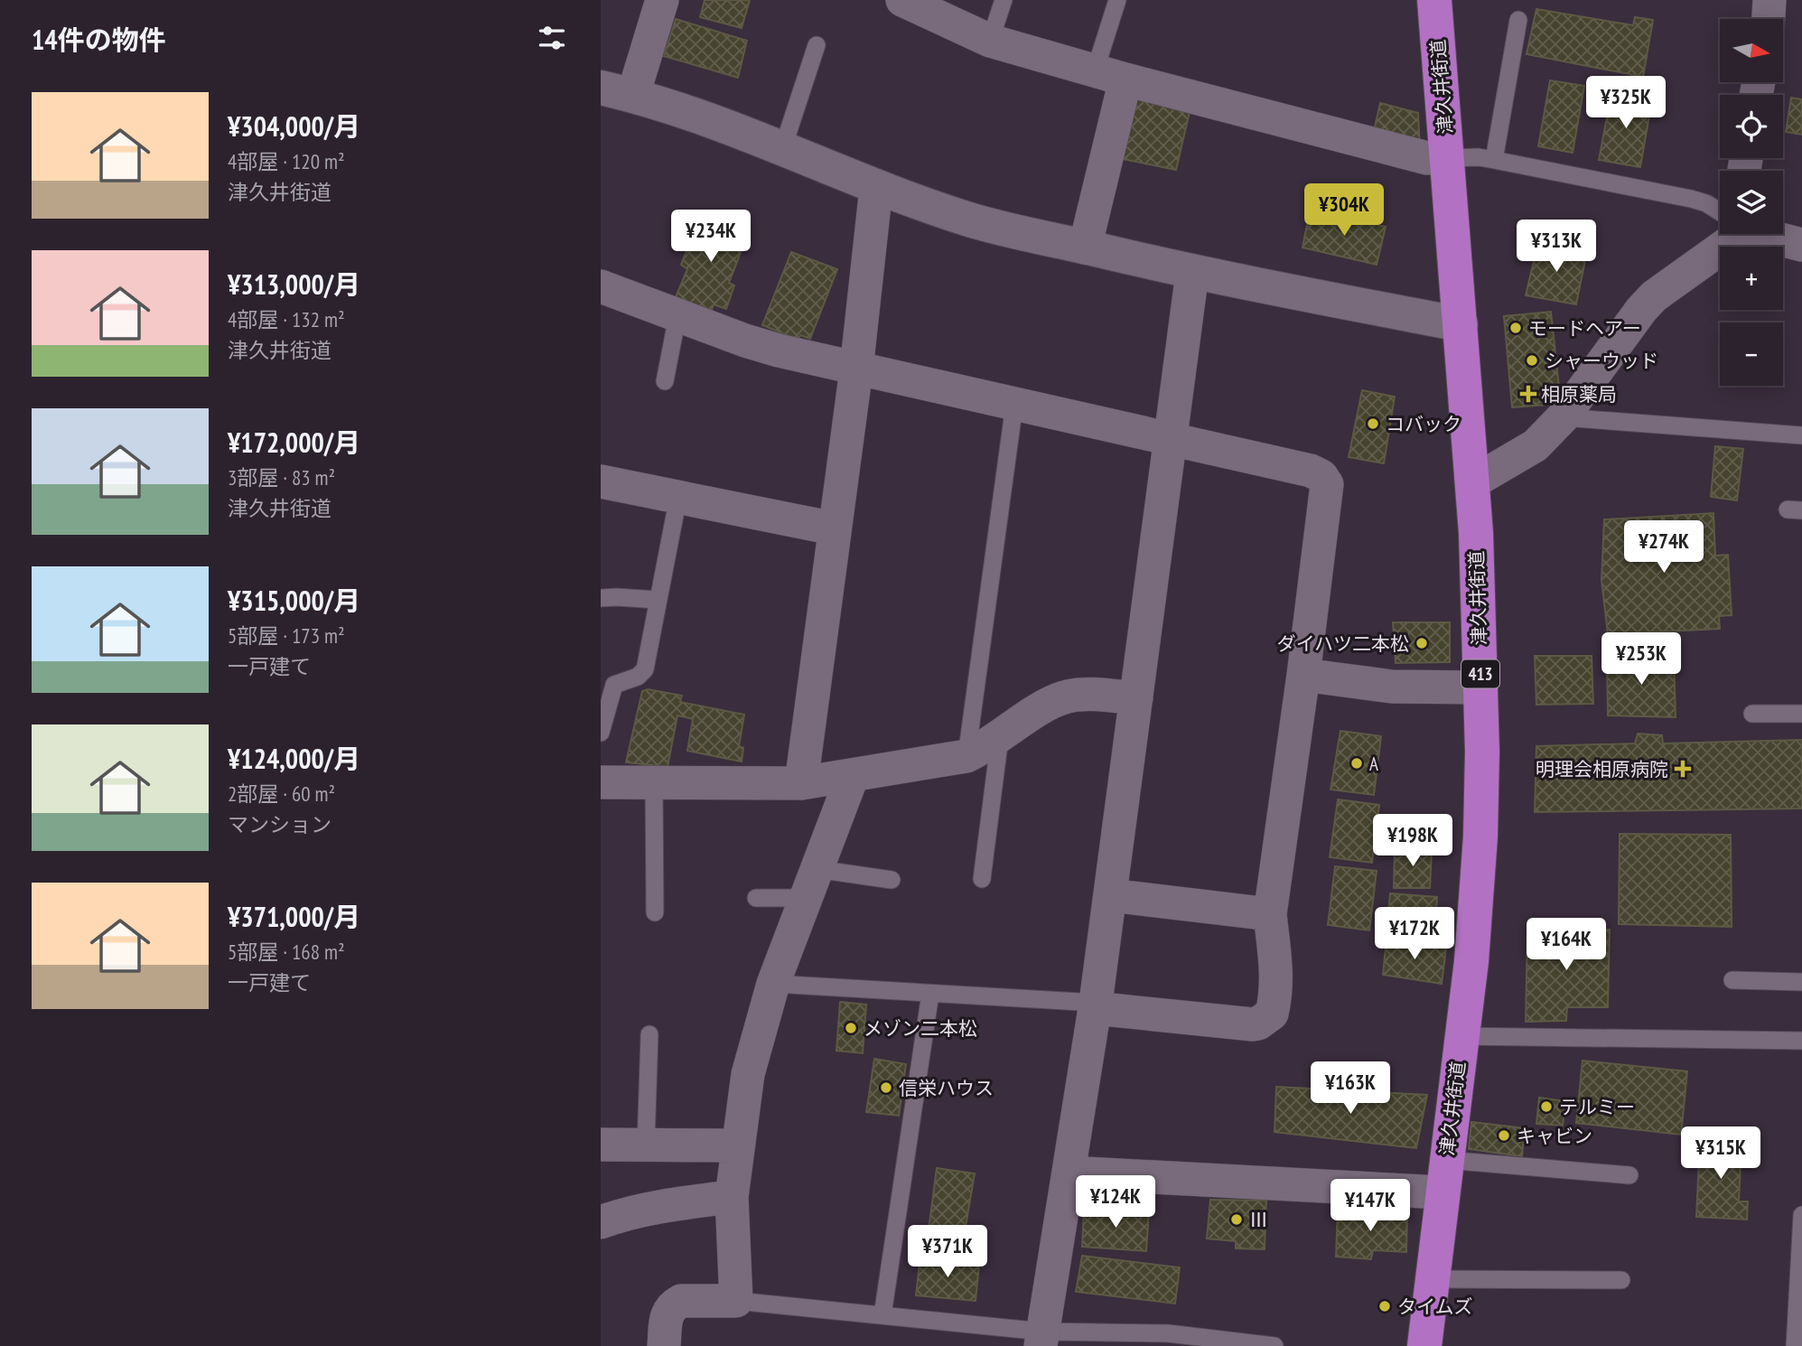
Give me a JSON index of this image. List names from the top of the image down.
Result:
{
  "streets": {
    "highway": ["津久井街道", "413"]
  },
  "places": {
    "other": [
      "モードヘアー",
      "シャーウッド",
      "コバック",
      "ダイハツ二本松",
      "A",
      "メゾン二本松",
      "信栄ハウス",
      "テルミー",
      "キャビン",
      "Ⅲ",
      "タイムズ"
    ],
    "health": ["相原薬局", "明理会相原病院"]
  },
  "north": "right",
  "page": {
    "heading": "14件の物件",
    "map_buttons": ["+", "−"],
    "list": [
      {
        "name": "¥304,000/月",
        "note": "4部屋 · 120 m² · 津久井街道"
      },
      {
        "name": "¥313,000/月",
        "note": "4部屋 · 132 m² · 津久井街道"
      },
      {
        "name": "¥172,000/月",
        "note": "3部屋 · 83 m² · 津久井街道"
      },
      {
        "name": "¥315,000/月",
        "note": "5部屋 · 173 m² · 一戸建て"
      },
      {
        "name": "¥124,000/月",
        "note": "2部屋 · 60 m² · マンション"
      },
      {
        "name": "¥371,000/月",
        "note": "5部屋 · 168 m² · 一戸建て"
      }
    ],
    "price": [
      "¥325K",
      "¥304K",
      "¥234K",
      "¥313K",
      "¥274K",
      "¥253K",
      "¥198K",
      "¥172K",
      "¥164K",
      "¥163K",
      "¥315K",
      "¥124K",
      "¥147K",
      "¥371K"
    ]
  }
}
